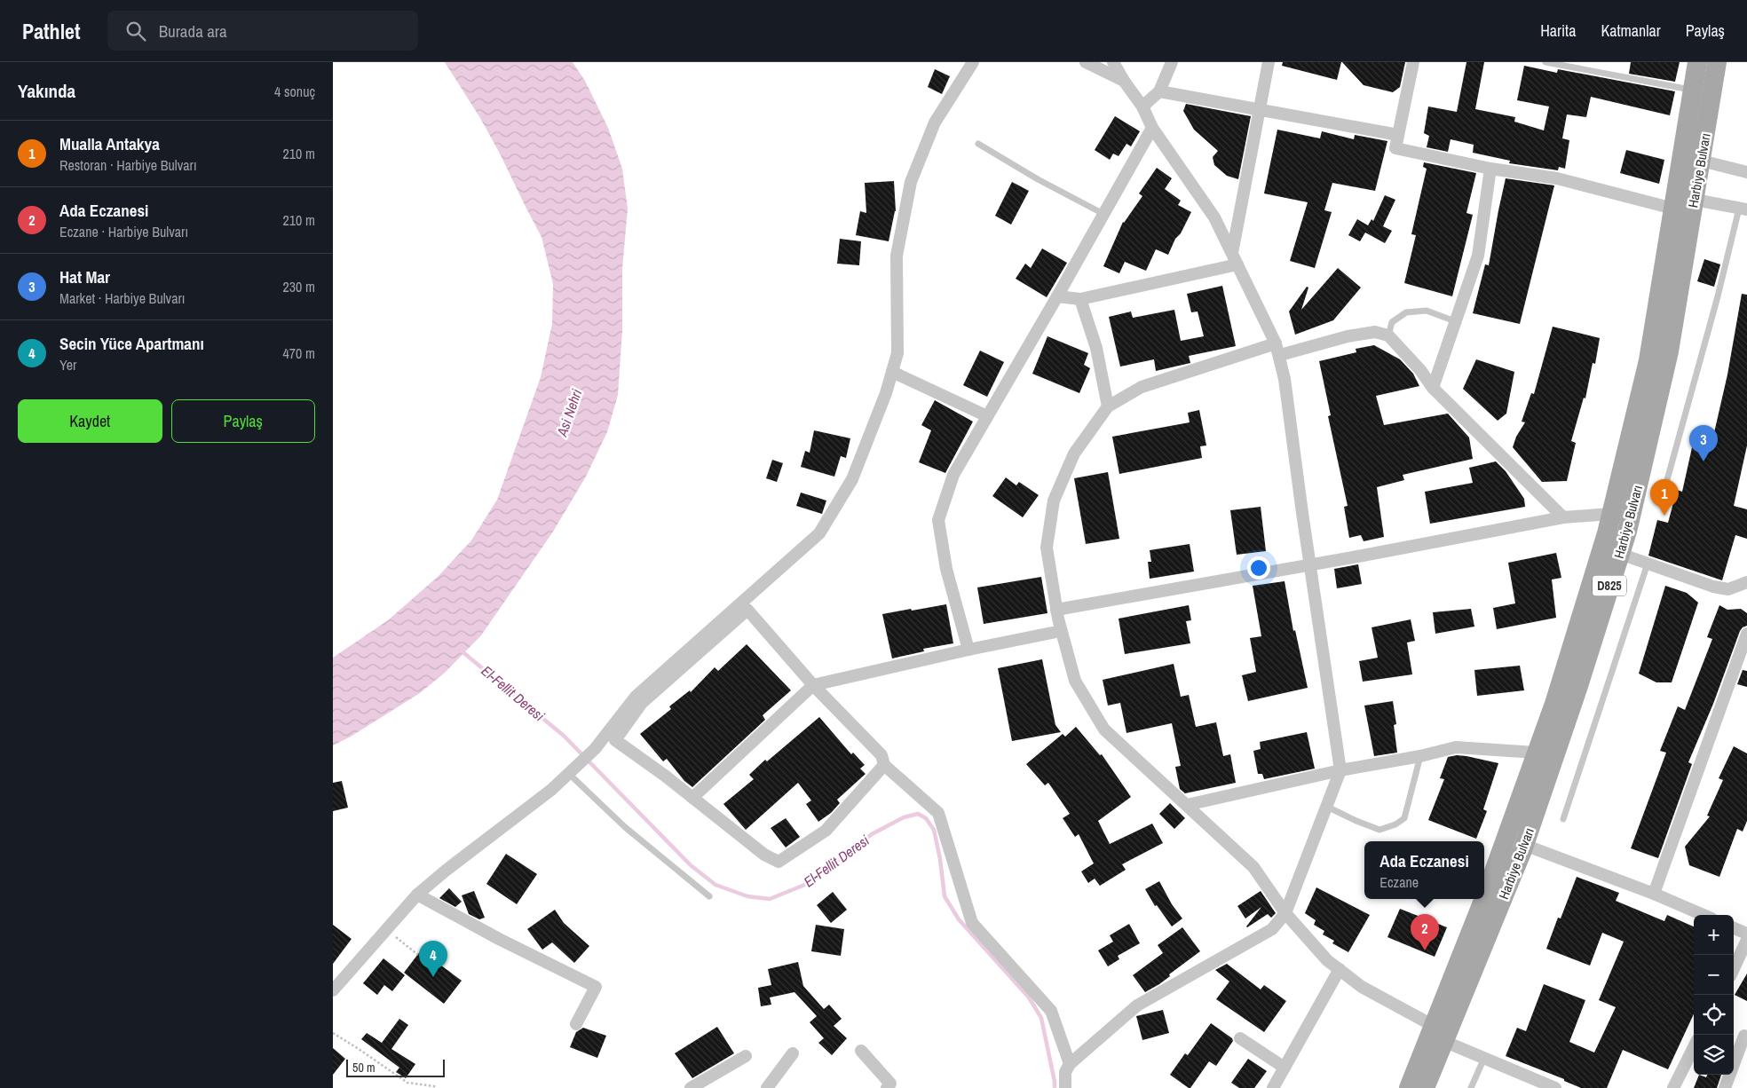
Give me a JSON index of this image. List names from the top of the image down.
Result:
{
  "streets": {
    "main road": ["Harbiye Bulvarı", "D825"]
  },
  "water": ["Asi Nehri", "El-Fellit Deresi"],
  "scale_bar": "50 m",
  "page": {
    "header": "Pathlet",
    "search": "Burada ara",
    "nav": ["Harita", "Katmanlar", "Paylaş"],
    "heading": ["Yakında", "4 sonuç"],
    "list": [
      {
        "mark": "1",
        "name": "Mualla Antakya",
        "note": "Restoran · Harbiye Bulvarı",
        "value": "210 m"
      },
      {
        "mark": "2",
        "name": "Ada Eczanesi",
        "note": "Eczane · Harbiye Bulvarı",
        "value": "210 m"
      },
      {
        "mark": "3",
        "name": "Hat Mar",
        "note": "Market · Harbiye Bulvarı",
        "value": "230 m"
      },
      {
        "mark": "4",
        "name": "Secin Yüce Apartmanı",
        "note": "Yer",
        "value": "470 m"
      }
    ],
    "buttons": ["Kaydet", "Paylaş"],
    "pins": [
      "3",
      "1",
      "2",
      "4"
    ],
    "popup": ["Ada Eczanesi", "Eczane"],
    "map_buttons": ["+", "−"],
    "scale": "50 m"
  }
}
